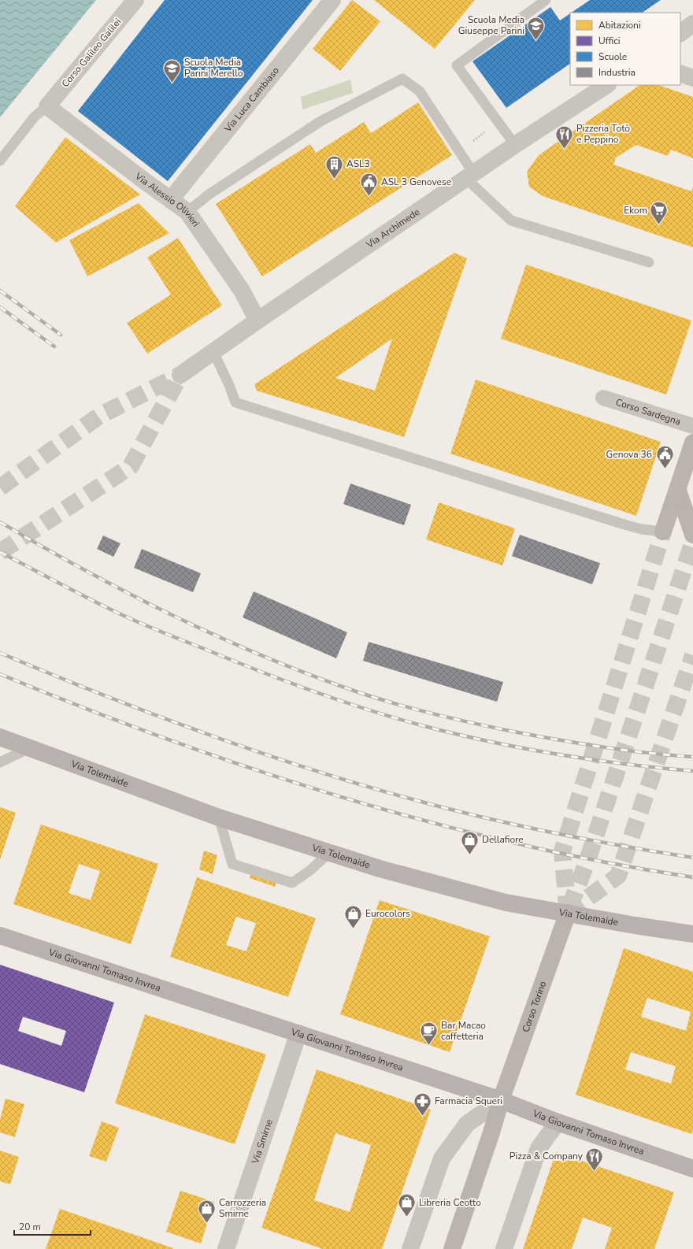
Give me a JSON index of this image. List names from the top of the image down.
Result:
{
  "streets": {
    "main road": ["Via Tolemaide", "Via Giovanni Tomaso Invrea", "Corso Torino"],
    "street": [
      "Corso Galileo Galilei",
      "Via Luca Cambiaso",
      "Via Alessio Olivieri",
      "Via Archimede",
      "Corso Sardegna",
      "Via Smirne"
    ]
  },
  "crossings": [
    ["Corso Galileo Galilei", "Via Alessio Olivieri"],
    ["Via Luca Cambiaso", "Via Alessio Olivieri"],
    ["Via Alessio Olivieri", "Via Archimede"],
    ["Via Tolemaide", "Corso Torino"],
    ["Via Giovanni Tomaso Invrea", "Corso Torino"],
    ["Via Giovanni Tomaso Invrea", "Via Smirne"]
  ],
  "places": {
    "school or university": ["Scuola Media Giuseppe Parini", "Scuola Media Parini Merello"],
    "restaurant": ["Pizzeria Totò e Peppino", "Pizza & Company"],
    "building": ["ASL3"],
    "public building": ["ASL 3 Genovese", "Genova 36"],
    "supermarket": ["Ekom"],
    "shop": [
      "Dellafiore",
      "Eurocolors",
      "Libreria Ceotto",
      "Carrozzeria Smirne"
    ],
    "cafe": ["Bar Macao caffetteria"],
    "pharmacy": ["Farmacia Squeri"]
  },
  "legend": [
    "Abitazioni",
    "Uffici",
    "Scuole",
    "Industria"
  ],
  "scale_bar": "20 m"
}
